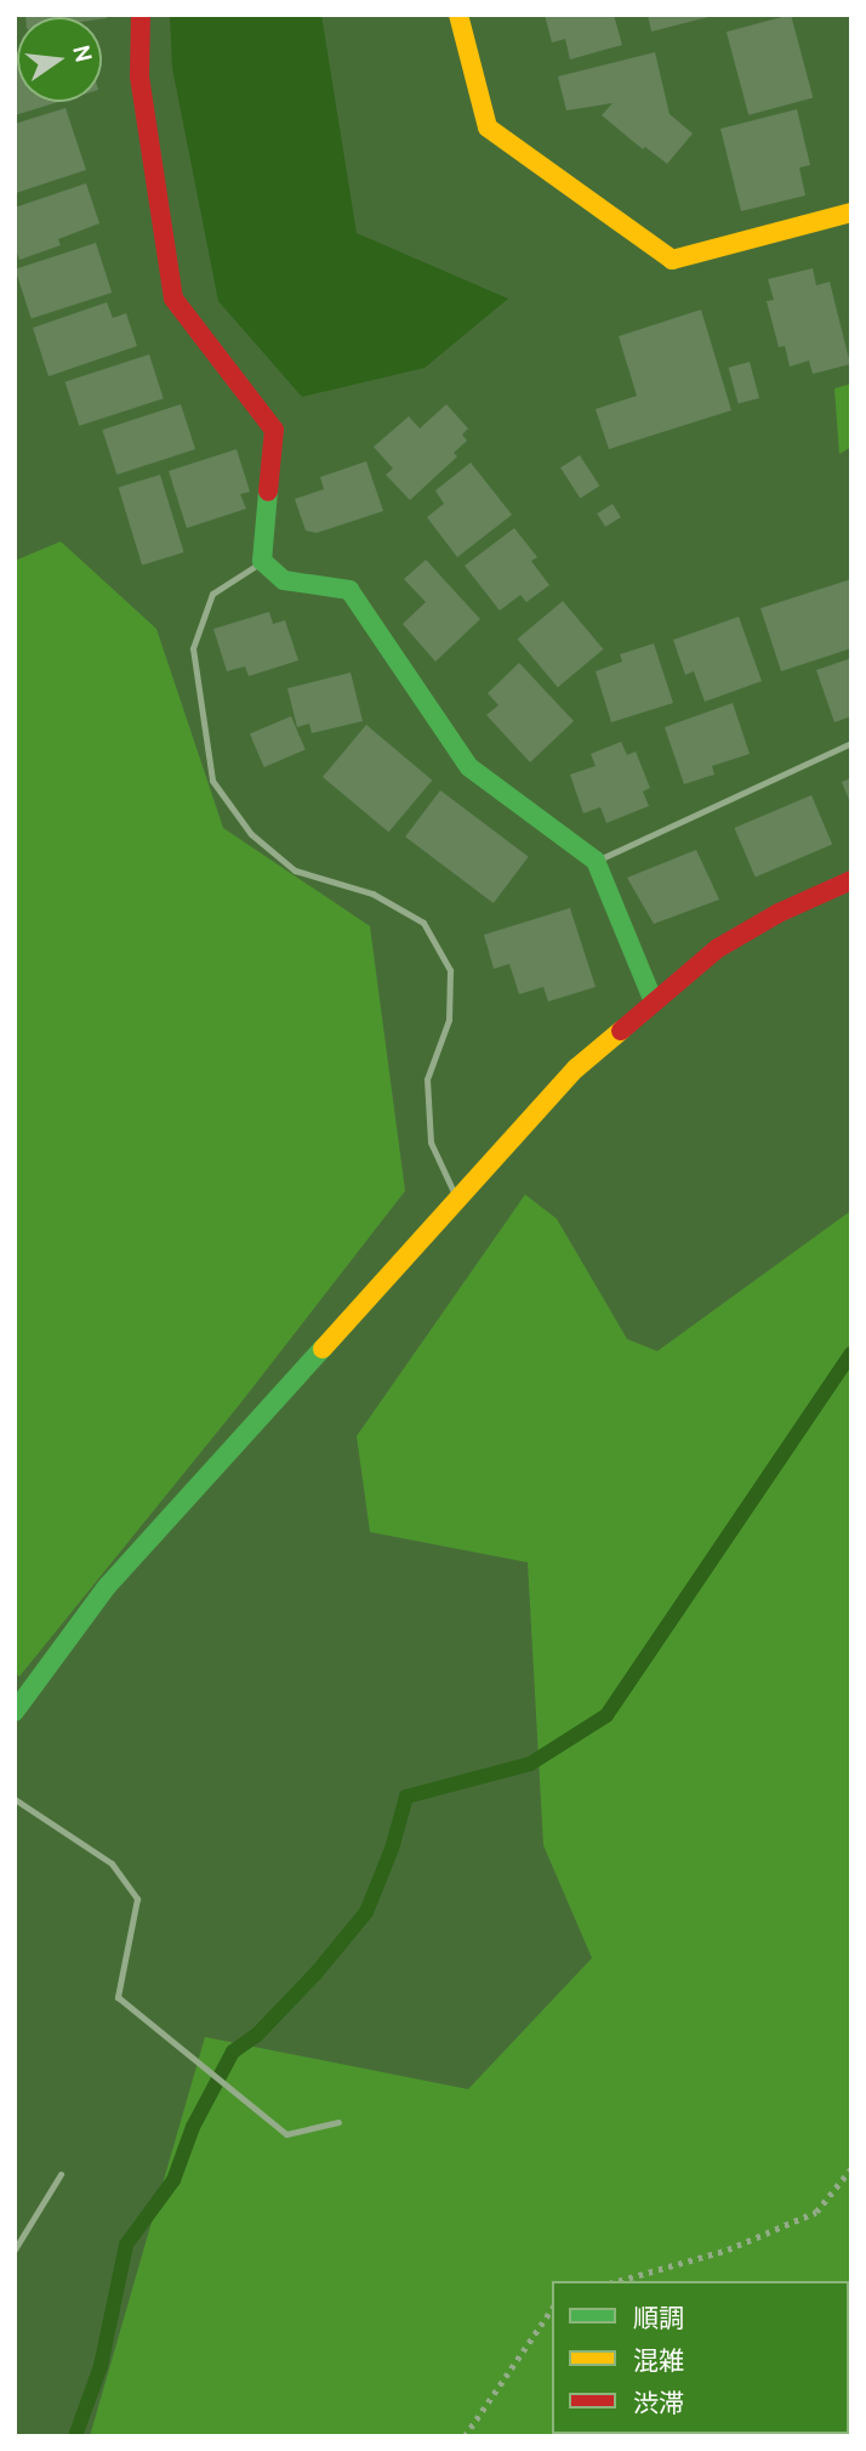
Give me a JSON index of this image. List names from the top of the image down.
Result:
{
  "legend": ["順調", "混雑", "渋滞"],
  "north": "right"
}
